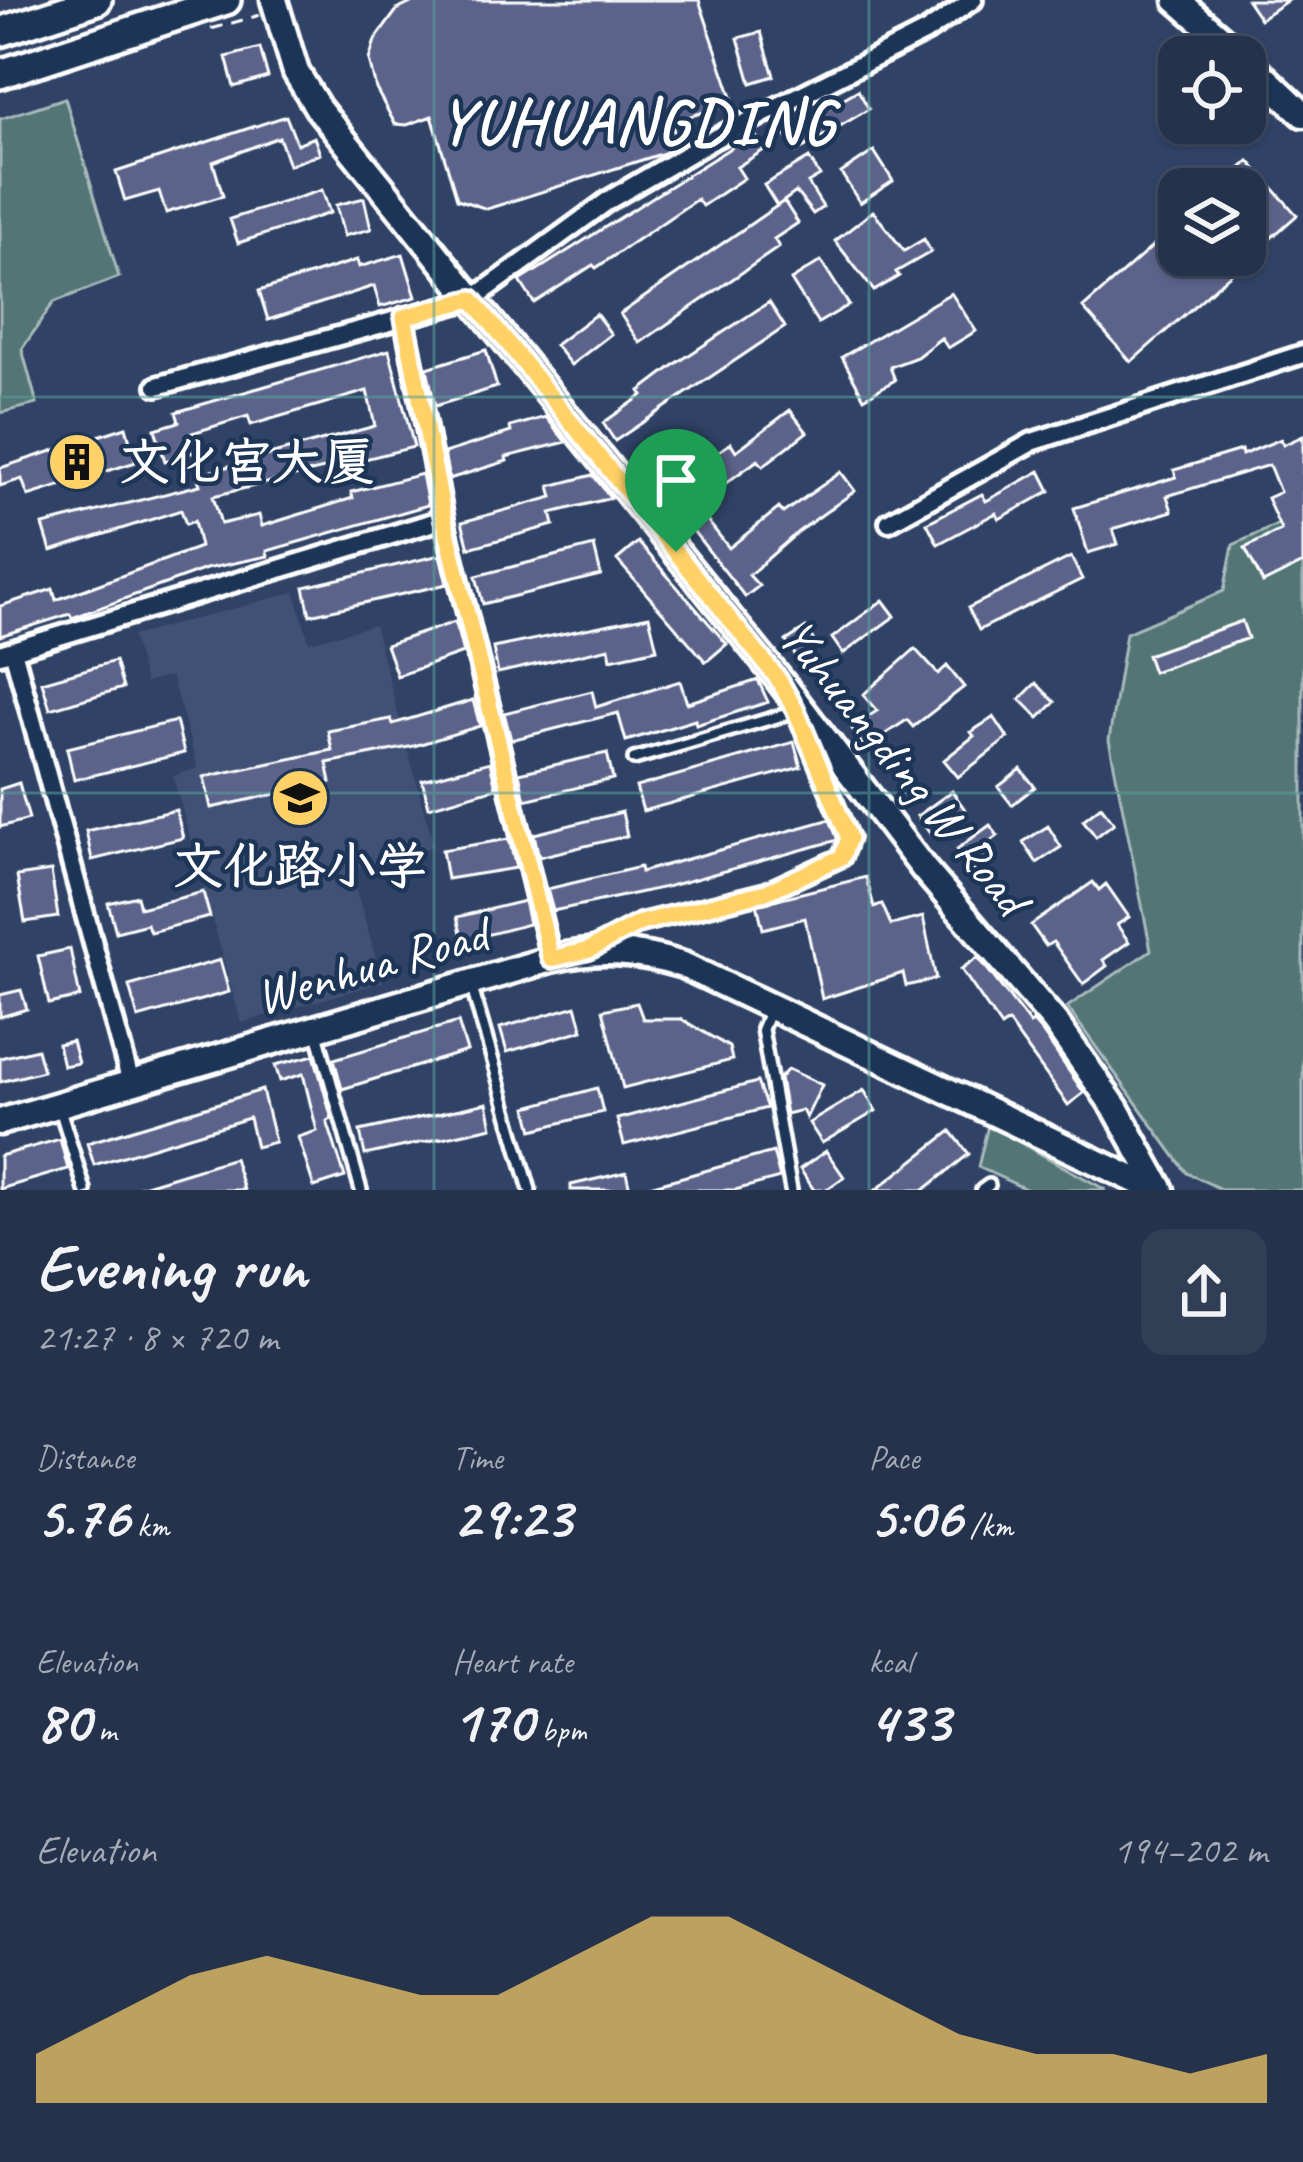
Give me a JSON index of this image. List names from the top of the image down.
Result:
{
  "streets": {
    "street": ["Yuhuangding W Road", "Wenhua Road"]
  },
  "crossings": [
    ["Yuhuangding W Road", "Wenhua Road"]
  ],
  "districts": ["YUHUANGDING"],
  "places": {
    "building": ["文化宫大厦"],
    "school or university": ["文化路小学"]
  },
  "page": {
    "heading": ["Evening run", "21:27 · 8 × 720 m"],
    "stats": [
      ["Distance", "5.76 km"],
      ["Time", "29:23"],
      ["Pace", "5:06 /km"],
      ["Elevation", "80 m"],
      ["Heart rate", "170 bpm"],
      ["kcal", "433"]
    ],
    "chart": ["Elevation", "194–202 m"]
  }
}
